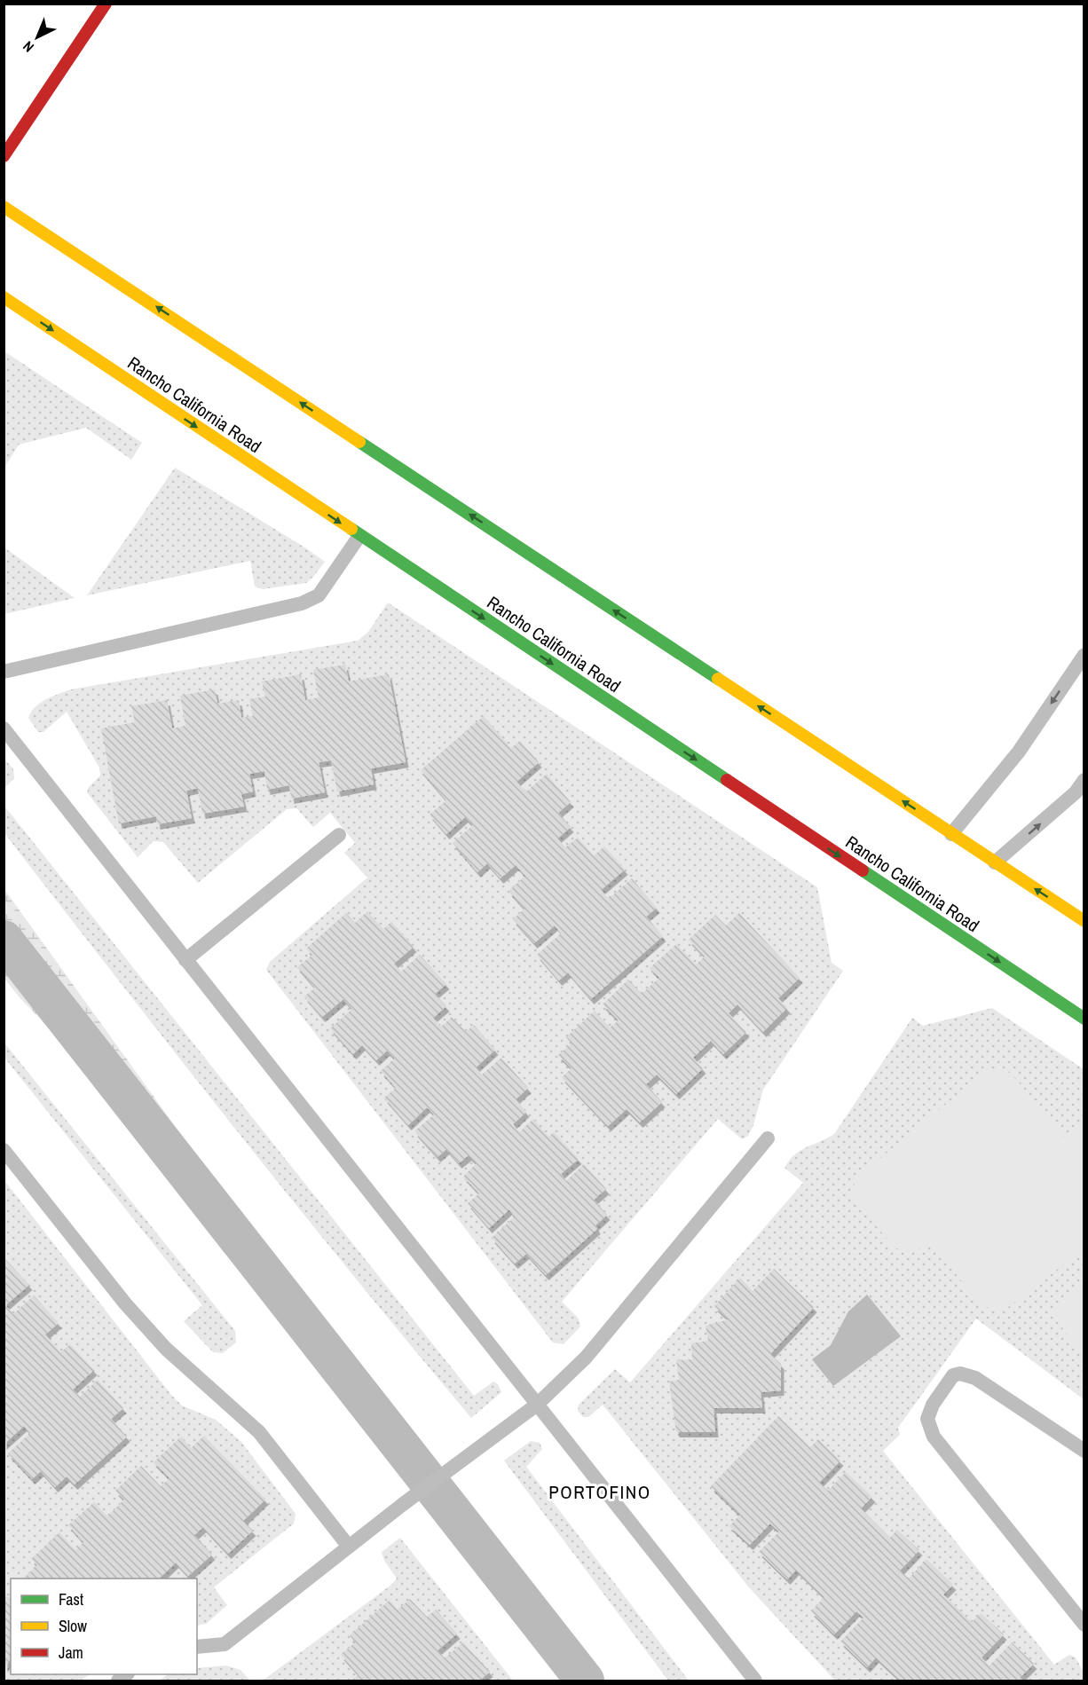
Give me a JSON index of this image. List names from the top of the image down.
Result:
{
  "streets": {
    "main road": ["Rancho California Road"]
  },
  "districts": ["PORTOFINO"],
  "legend": ["Fast", "Slow", "Jam"],
  "north": "bottom left"
}
